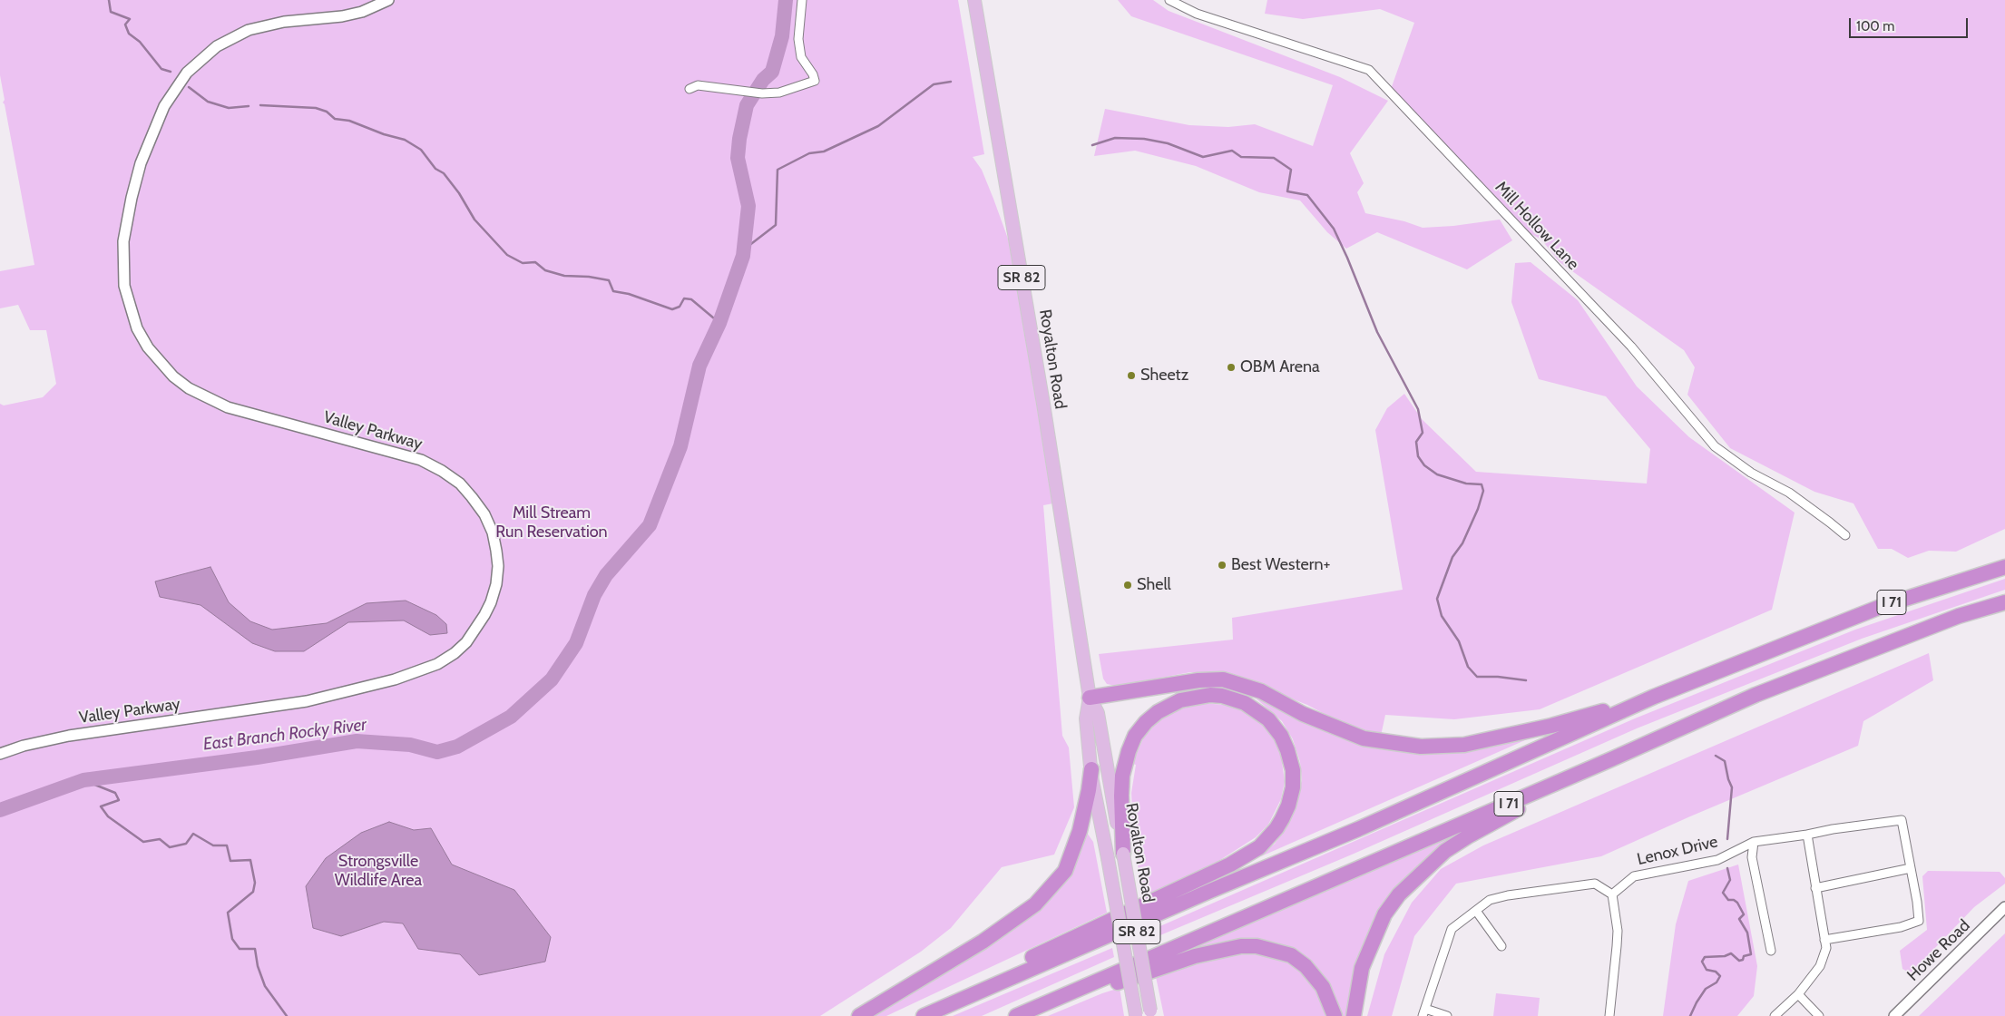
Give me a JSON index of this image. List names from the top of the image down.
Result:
{
  "streets": {
    "highway": ["I 71"],
    "main road": ["SR 82", "Royalton Road"],
    "street": [
      "Mill Hollow Lane",
      "Valley Parkway",
      "Lenox Drive",
      "Howe Road"
    ]
  },
  "water": ["East Branch Rocky River"],
  "parks": ["Mill Stream Run Reservation", "Strongsville Wildlife Area"],
  "places": [
    "OBM Arena",
    "Sheetz",
    "Best Western+",
    "Shell"
  ],
  "scale_bar": "100 m"
}
